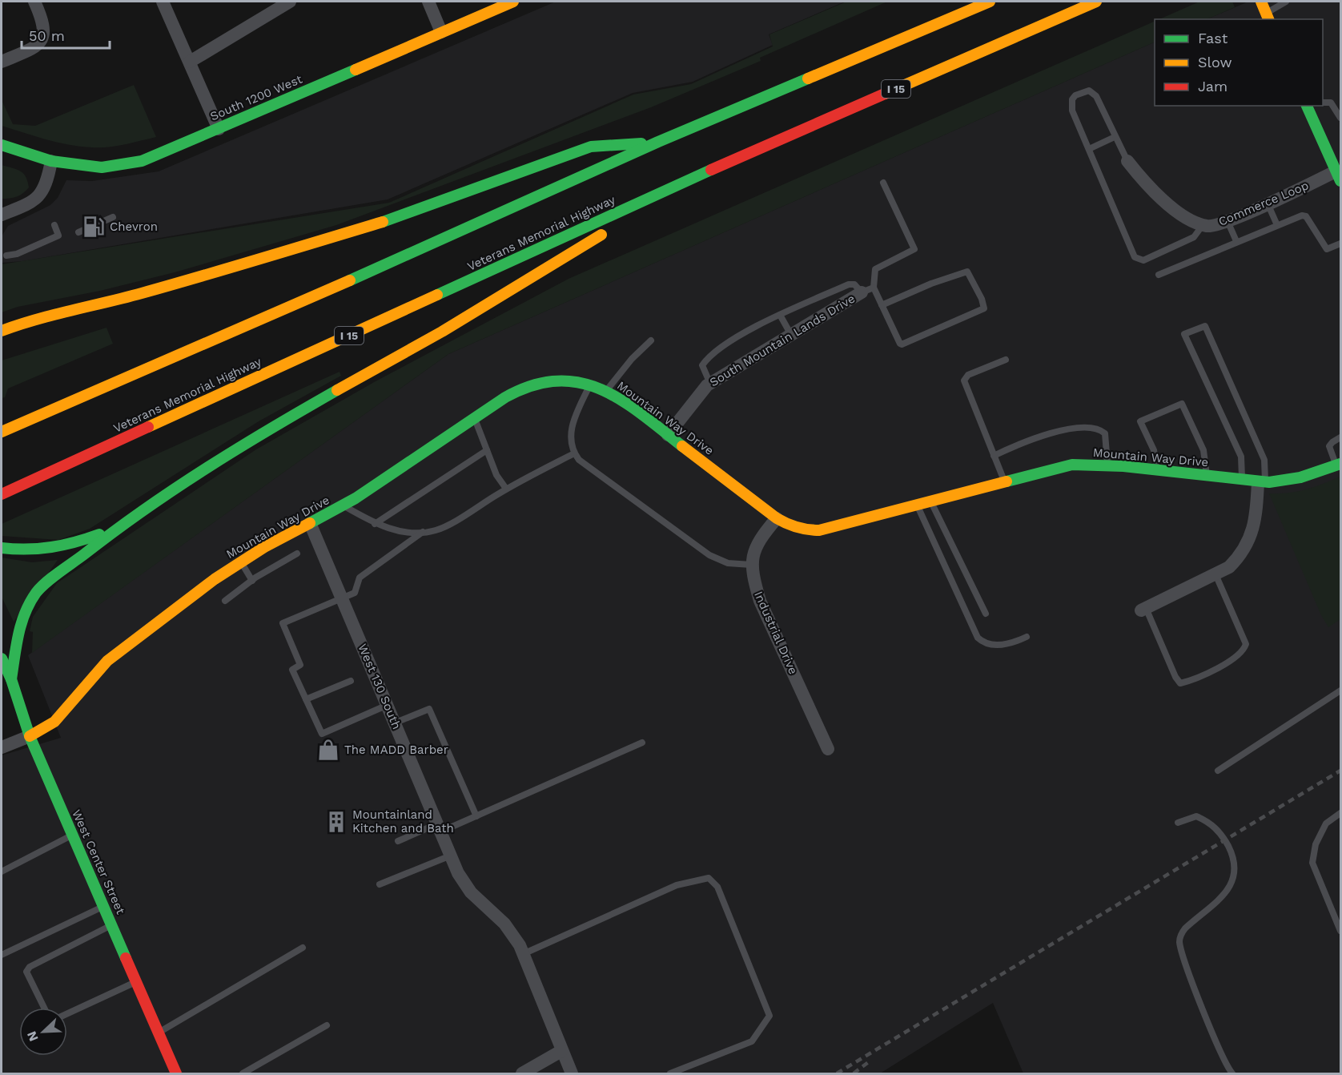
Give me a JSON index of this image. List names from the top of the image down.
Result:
{
  "streets": {
    "main road": [
      "I 15",
      "South 1200 West",
      "Veterans Memorial Highway",
      "Mountain Way Drive",
      "West Center Street"
    ],
    "street": [
      "Commerce Loop",
      "South Mountain Lands Drive",
      "Industrial Drive",
      "West 130 South"
    ]
  },
  "crossings": [
    ["South Mountain Lands Drive", "Mountain Way Drive"],
    ["Mountain Way Drive", "West 130 South"],
    ["Mountain Way Drive", "West Center Street"]
  ],
  "places": {
    "fuel station": ["Chevron"],
    "shop": ["The MADD Barber"],
    "building": ["Mountainland Kitchen and Bath"]
  },
  "legend": ["Fast", "Slow", "Jam"],
  "scale_bar": "50 m",
  "north": "bottom left"
}
